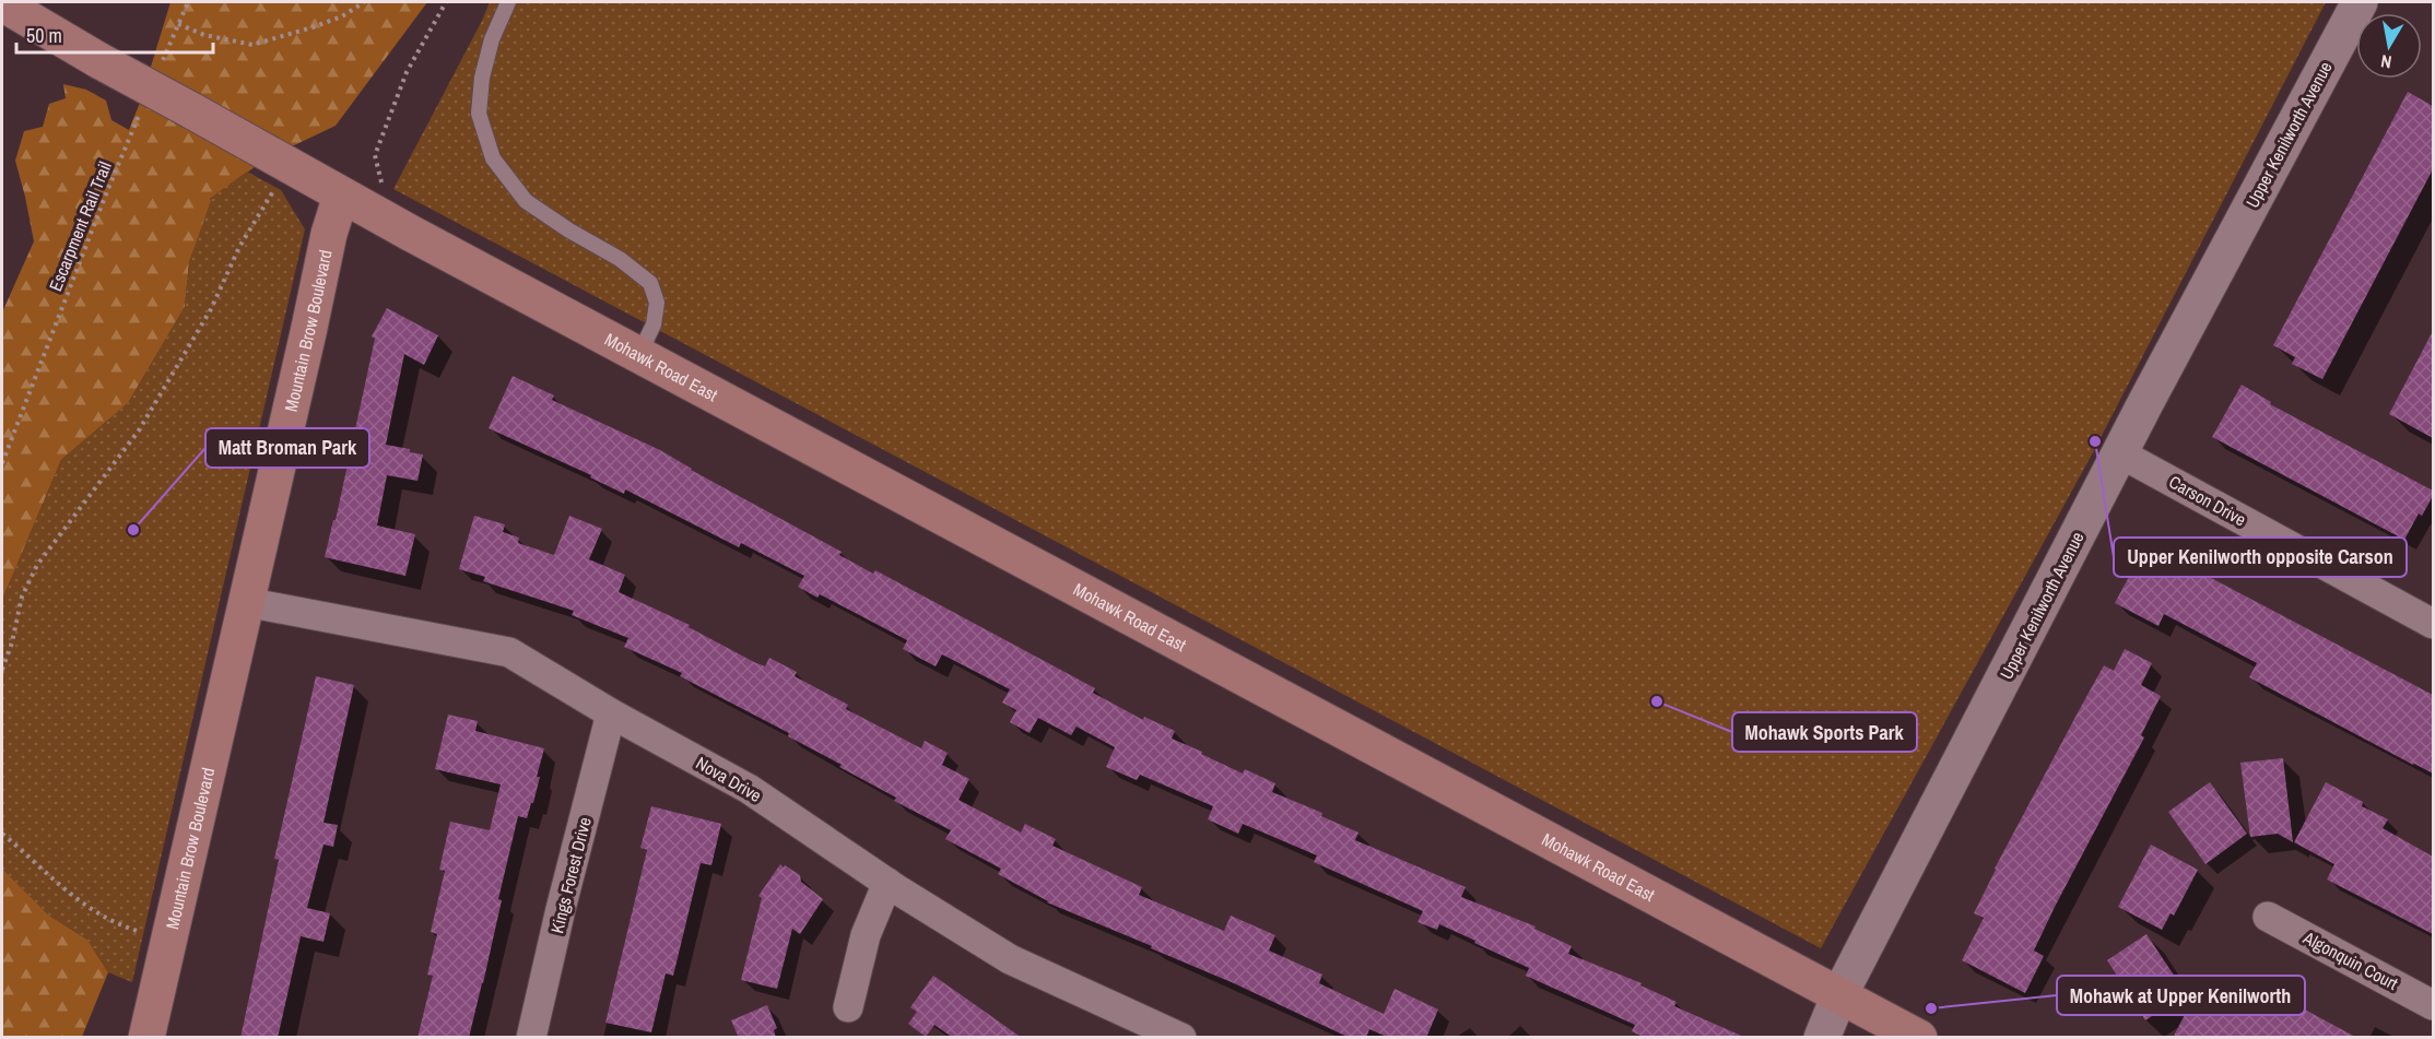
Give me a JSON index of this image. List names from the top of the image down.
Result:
{
  "streets": {
    "main road": ["Mountain Brow Boulevard", "Mohawk Road East"],
    "street": [
      "Upper Kenilworth Avenue",
      "Carson Drive",
      "Nova Drive",
      "Kings Forest Drive",
      "Algonquin Court"
    ],
    "path": ["Escarpment Rail Trail"]
  },
  "crossings": [
    ["Upper Kenilworth Avenue", "Mohawk Road East"],
    ["Upper Kenilworth Avenue", "Carson Drive"],
    ["Mountain Brow Boulevard", "Mohawk Road East"],
    ["Mountain Brow Boulevard", "Nova Drive"],
    ["Nova Drive", "Kings Forest Drive"]
  ],
  "places": [
    "Upper Kenilworth opposite Carson",
    "Matt Broman Park",
    "Mohawk Sports Park",
    "Mohawk at Upper Kenilworth"
  ],
  "scale_bar": "50 m",
  "north": "bottom"
}
